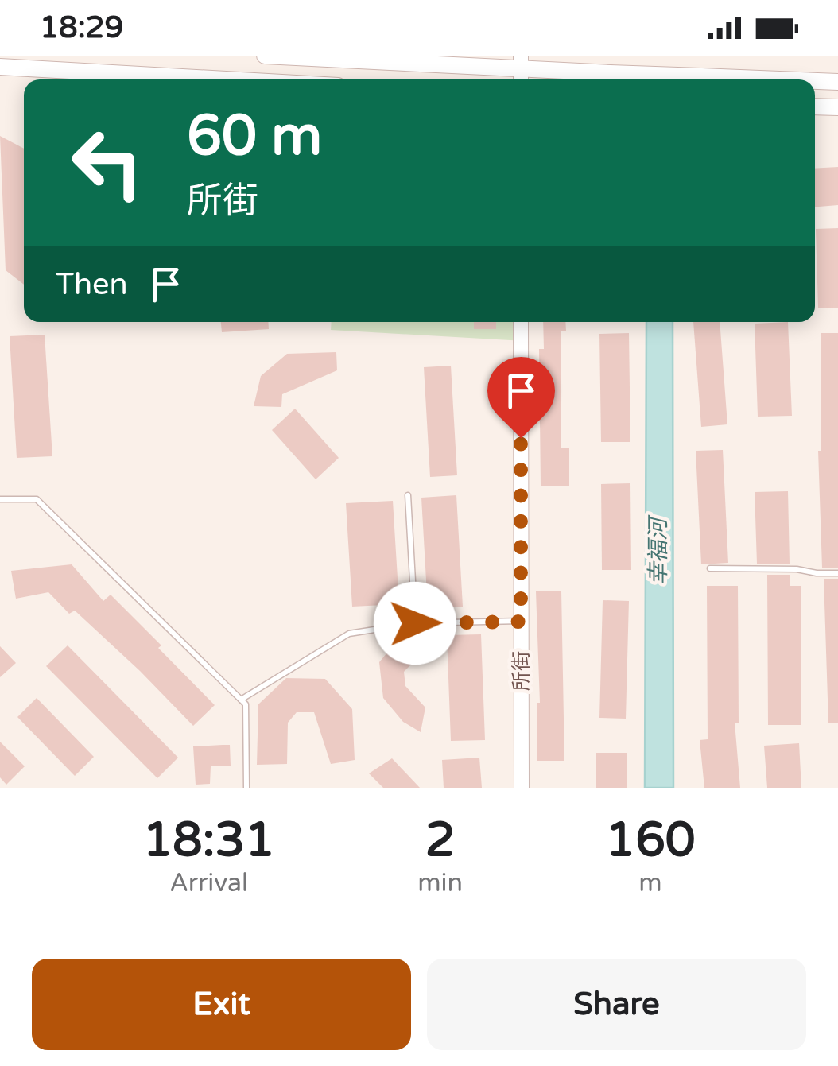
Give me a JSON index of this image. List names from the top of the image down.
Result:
{
  "streets": {
    "street": ["所街"]
  },
  "water": ["幸福河"],
  "page": {
    "status": "18:29",
    "turn": ["60 m", "所街"],
    "then": "Then",
    "eta": [
      "18:31",
      "Arrival",
      "2",
      "min",
      "160",
      "m"
    ],
    "buttons": ["Exit", "Share"]
  }
}
